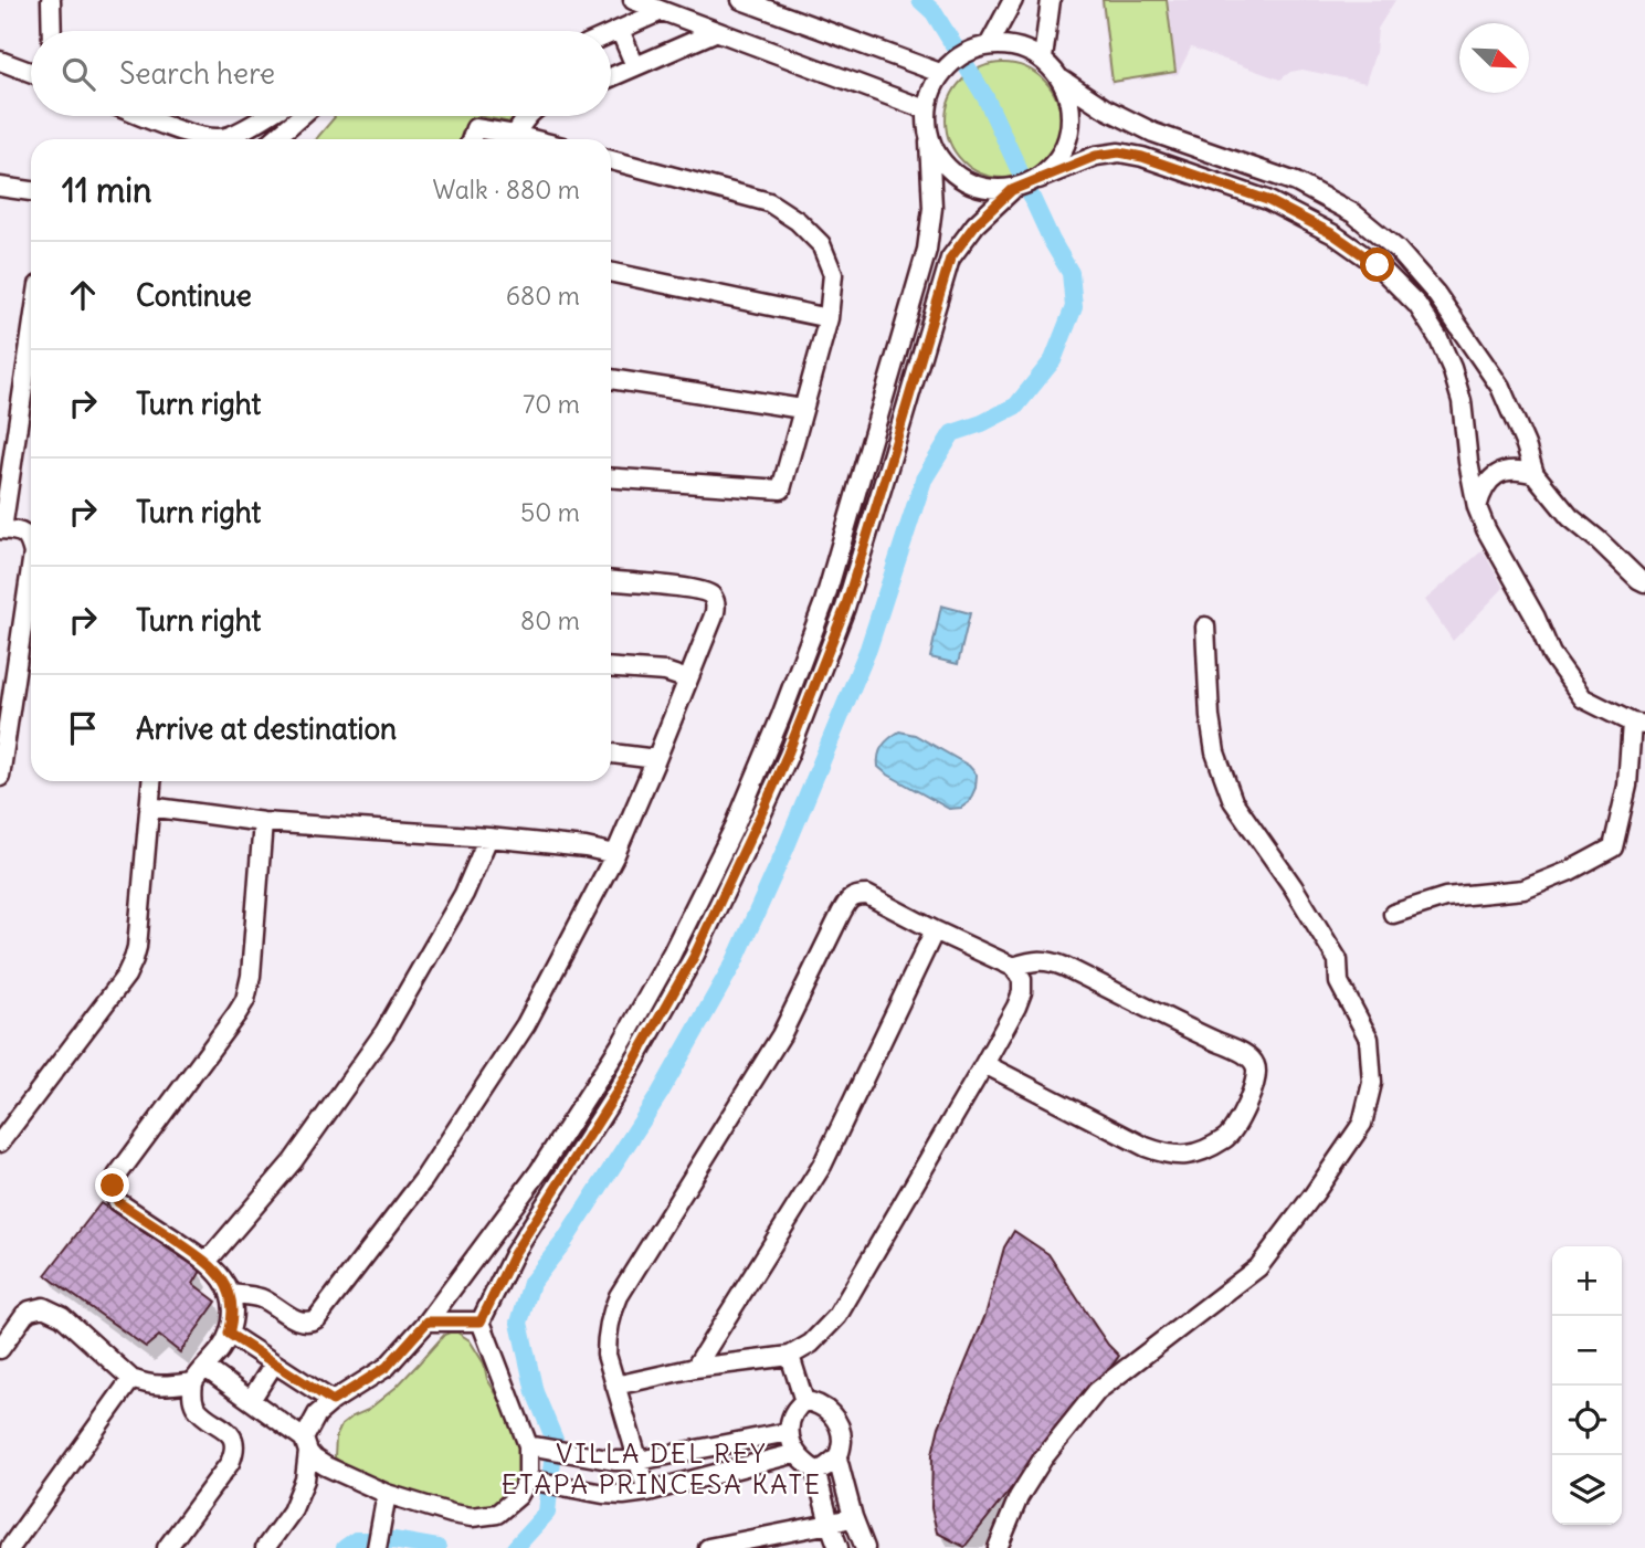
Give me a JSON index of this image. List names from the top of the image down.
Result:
{
  "districts": ["VILLA DEL REY ETAPA PRINCESA KATE"],
  "north": "bottom right",
  "page": {
    "search": "Search here",
    "heading": ["11 min", "Walk · 880 m"],
    "list": [
      ["Continue", "680 m"],
      ["Turn right", "70 m"],
      ["Turn right", "50 m"],
      ["Turn right", "80 m"],
      "Arrive at destination"
    ],
    "map_buttons": ["+", "−"]
  }
}
